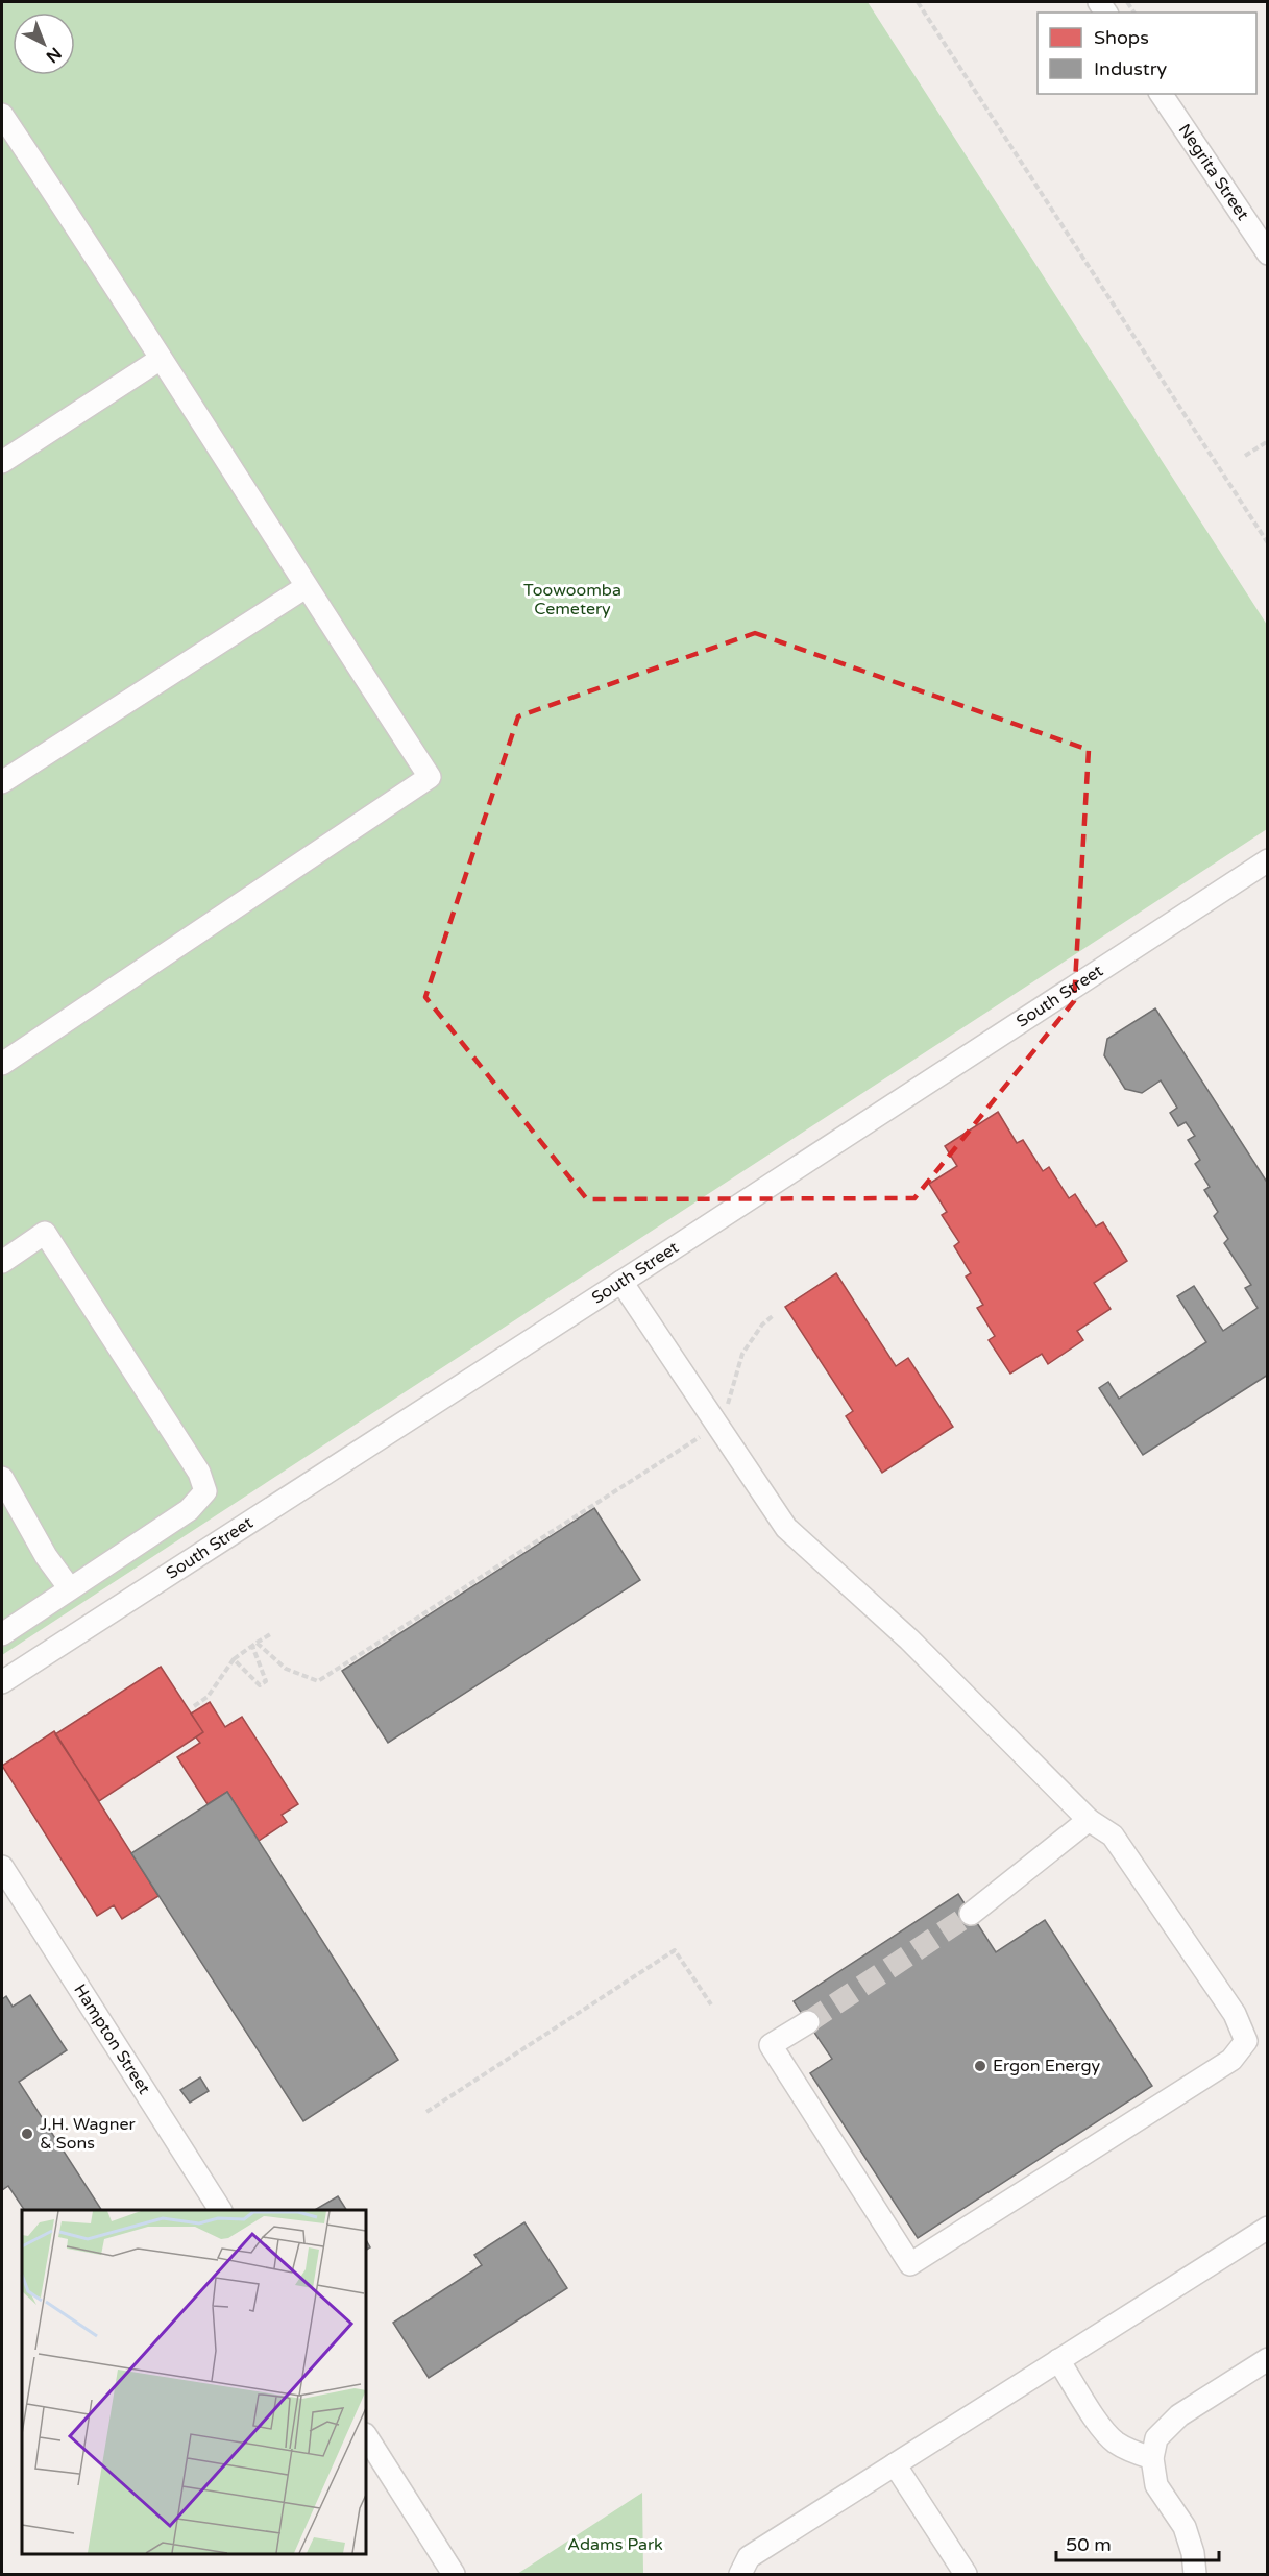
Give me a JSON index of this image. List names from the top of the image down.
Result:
{
  "streets": {
    "street": ["Negrita Street", "South Street", "Hampton Street"]
  },
  "parks": ["Toowoomba Cemetery", "Adams Park"],
  "places": ["Ergon Energy", "J.H. Wagner & Sons"],
  "legend": ["Shops", "Industry"],
  "scale_bar": "50 m",
  "north": "bottom right"
}
